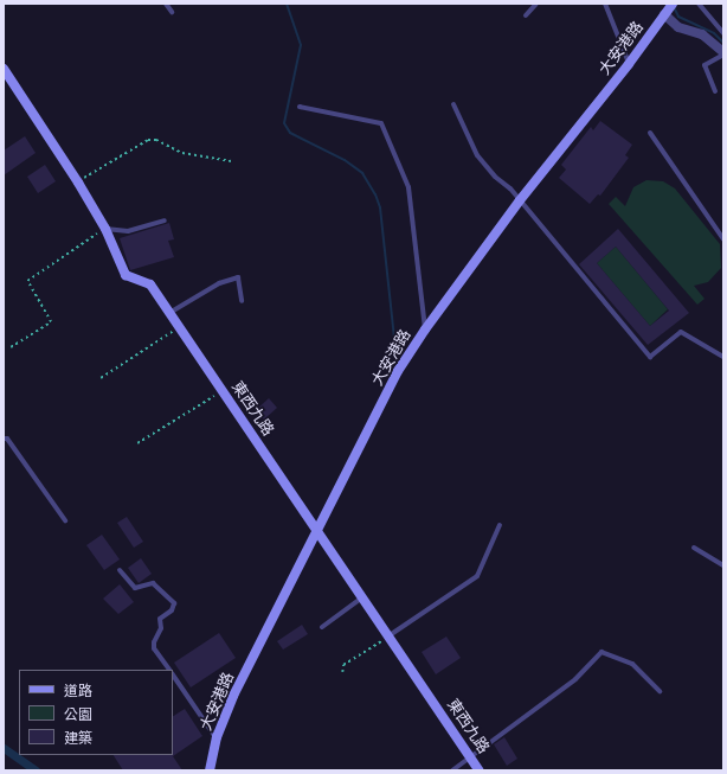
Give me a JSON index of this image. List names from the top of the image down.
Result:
{
  "streets": {
    "main road": ["大安港路", "東西九路"]
  },
  "crossings": [
    ["大安港路", "東西九路"]
  ],
  "legend": ["道路", "公園", "建築"]
}
